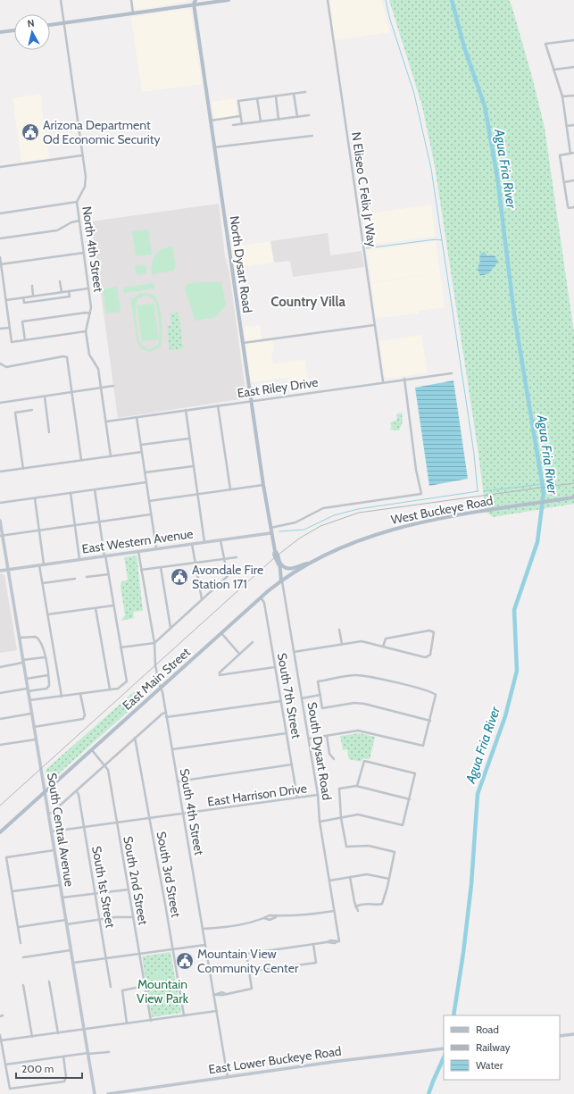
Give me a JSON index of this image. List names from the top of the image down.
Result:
{
  "streets": {
    "main road": [
      "North Dysart Road",
      "West Buckeye Road",
      "East Western Avenue",
      "East Main Street",
      "South Dysart Road",
      "South Central Avenue",
      "East Lower Buckeye Road"
    ],
    "street": [
      "N Eliseo C Felix Jr Way",
      "North 4th Street",
      "East Riley Drive",
      "South 7th Street",
      "East Harrison Drive",
      "South 4th Street",
      "South 3rd Street",
      "South 2nd Street",
      "South 1st Street"
    ]
  },
  "crossings": [
    ["N Eliseo C Felix Jr Way", "East Riley Drive"],
    ["North 4th Street", "East Riley Drive"],
    ["North Dysart Road", "East Riley Drive"],
    ["North Dysart Road", "South Dysart Road"],
    ["West Buckeye Road", "East Main Street"],
    ["West Buckeye Road", "South Dysart Road"],
    ["East Western Avenue", "South Dysart Road"],
    ["East Western Avenue", "South 4th Street"],
    ["East Western Avenue", "South Central Avenue"],
    ["East Main Street", "South 7th Street"],
    ["East Main Street", "South Dysart Road"],
    ["East Main Street", "South 4th Street"],
    ["East Main Street", "South Central Avenue"],
    ["East Main Street", "South 2nd Street"],
    ["South 7th Street", "East Harrison Drive"],
    ["South Dysart Road", "East Harrison Drive"],
    ["East Harrison Drive", "South 4th Street"],
    ["East Harrison Drive", "South Central Avenue"],
    ["East Harrison Drive", "South 3rd Street"],
    ["East Harrison Drive", "South 2nd Street"],
    ["East Harrison Drive", "South 1st Street"],
    ["South 4th Street", "East Lower Buckeye Road"]
  ],
  "districts": ["Country Villa"],
  "water": ["Agua Fria River"],
  "parks": ["Mountain View Park"],
  "places": {
    "public building": ["Arizona Department Od Economic Security", "Avondale Fire Station 171", "Mountain View Community Center"]
  },
  "legend": ["Road", "Railway", "Water"],
  "scale_bar": "200 m",
  "north": "top"
}
